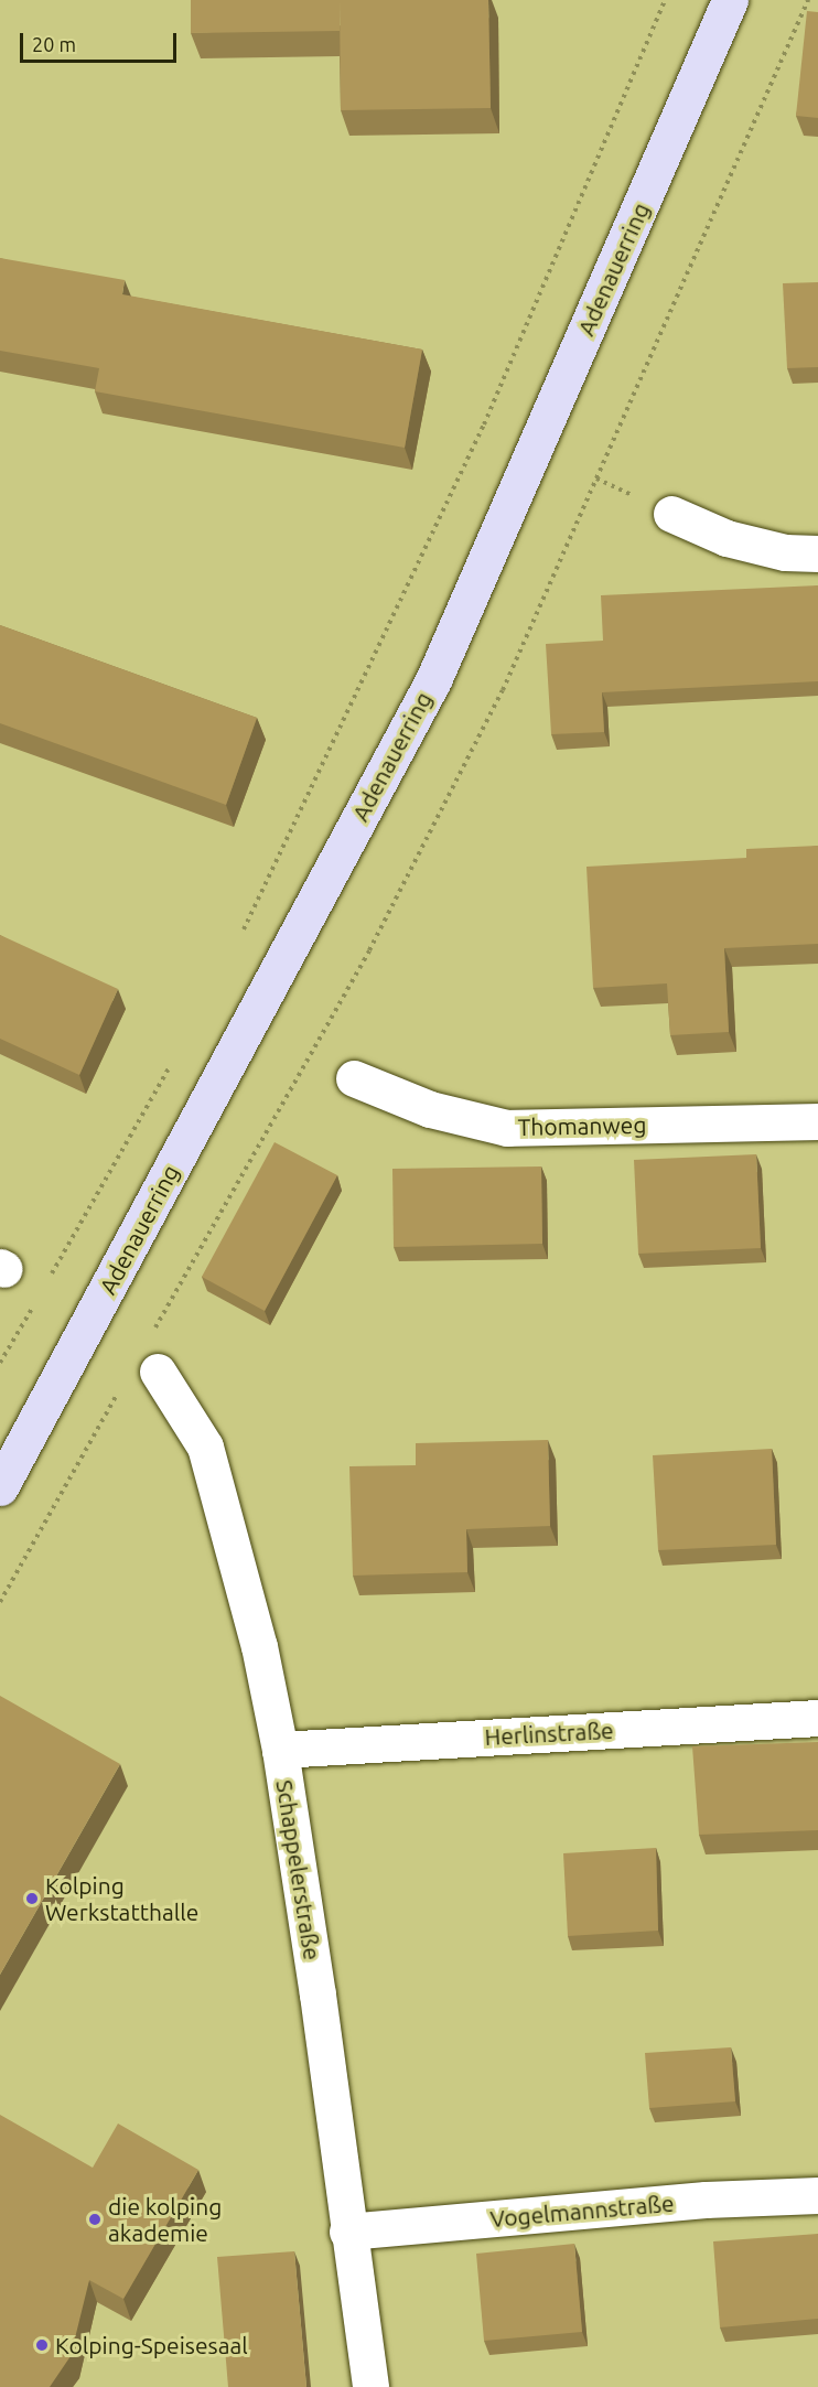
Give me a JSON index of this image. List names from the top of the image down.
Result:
{
  "streets": {
    "main road": ["Adenauerring"],
    "street": [
      "Thomanweg",
      "Herlinstraße",
      "Schappelerstraße",
      "Vogelmannstraße"
    ]
  },
  "crossings": [
    ["Herlinstraße", "Schappelerstraße"],
    ["Schappelerstraße", "Vogelmannstraße"]
  ],
  "places": ["Kolping Werkstatthalle", "die kolping akademie", "Kolping-Speisesaal"],
  "scale_bar": "20 m"
}
